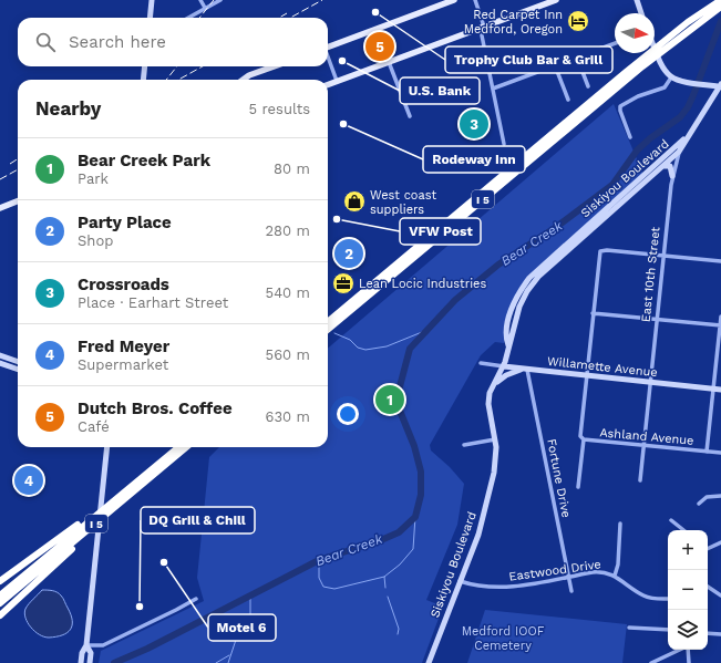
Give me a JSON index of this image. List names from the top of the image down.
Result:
{
  "streets": {
    "highway": ["I 5"],
    "street": [
      "Siskiyou Boulevard",
      "East 10th Street",
      "Willamette Avenue",
      "Ashland Avenue",
      "Fortune Drive",
      "Eastwood Drive"
    ]
  },
  "crossings": [
    ["Siskiyou Boulevard", "East 10th Street"],
    ["Siskiyou Boulevard", "Willamette Avenue"],
    ["Siskiyou Boulevard", "Eastwood Drive"],
    ["East 10th Street", "Willamette Avenue"],
    ["East 10th Street", "Ashland Avenue"],
    ["Willamette Avenue", "Ashland Avenue"],
    ["Willamette Avenue", "Fortune Drive"],
    ["Fortune Drive", "Eastwood Drive"]
  ],
  "water": ["Bear Creek"],
  "parks": ["Medford IOOF Cemetery"],
  "places": {
    "other": [
      "Trophy Club Bar & Grill",
      "U.S. Bank",
      "Rodeway Inn",
      "VFW Post",
      "Motel 6",
      "DQ Grill & Chill"
    ],
    "hotel": ["Red Carpet Inn Medford, Oregon"],
    "shop": ["West coast suppliers"],
    "office": ["Lean Locic Industries"]
  },
  "north": "right",
  "page": {
    "search": "Search here",
    "pins": [
      "5",
      "3",
      "2",
      "1",
      "4"
    ],
    "heading": ["Nearby", "5 results"],
    "list": [
      {
        "mark": "1",
        "name": "Bear Creek Park",
        "note": "Park",
        "value": "80 m"
      },
      {
        "mark": "2",
        "name": "Party Place",
        "note": "Shop",
        "value": "280 m"
      },
      {
        "mark": "3",
        "name": "Crossroads",
        "note": "Place · Earhart Street",
        "value": "540 m"
      },
      {
        "mark": "4",
        "name": "Fred Meyer",
        "note": "Supermarket",
        "value": "560 m"
      },
      {
        "mark": "5",
        "name": "Dutch Bros. Coffee",
        "note": "Café",
        "value": "630 m"
      }
    ],
    "map_buttons": ["+", "−"]
  }
}
